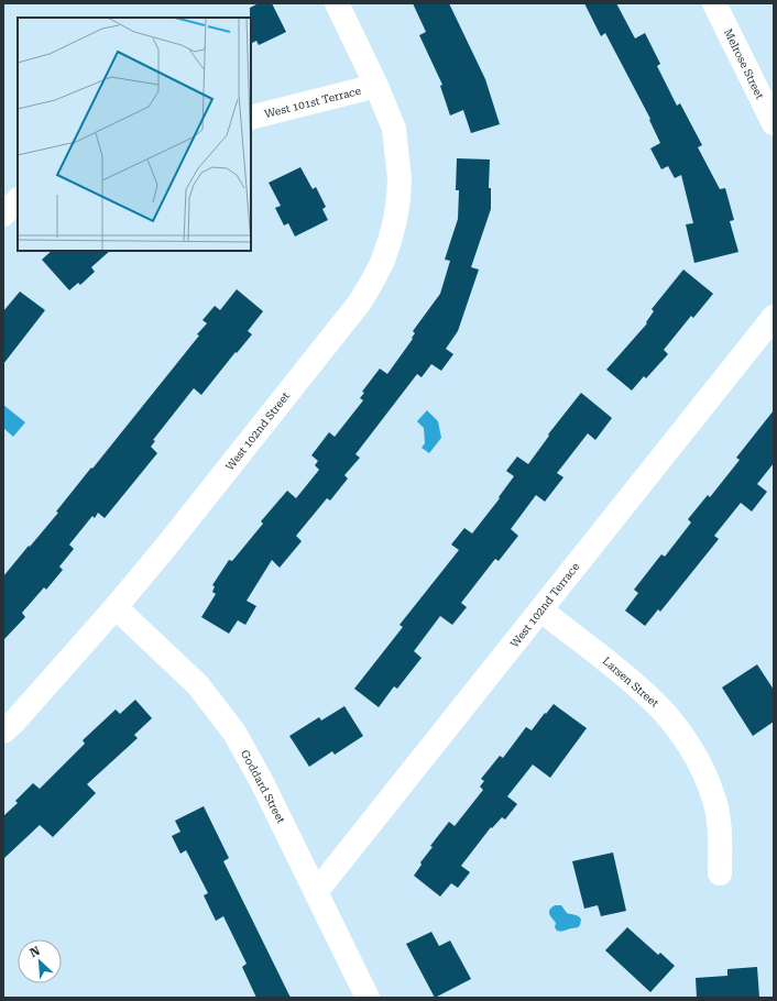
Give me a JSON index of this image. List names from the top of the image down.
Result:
{
  "streets": {
    "street": [
      "Melrose Street",
      "West 101st Terrace",
      "West 102nd Street",
      "West 102nd Terrace",
      "Larsen Street",
      "Goddard Street"
    ]
  },
  "crossings": [
    ["West 101st Terrace", "West 102nd Street"],
    ["West 102nd Street", "Goddard Street"],
    ["West 102nd Terrace", "Larsen Street"],
    ["West 102nd Terrace", "Goddard Street"]
  ],
  "north": "top left"
}
